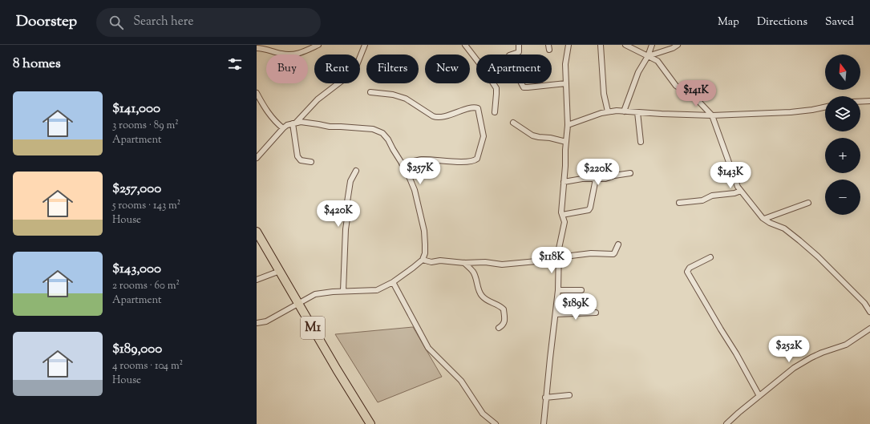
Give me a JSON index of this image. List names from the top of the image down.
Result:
{
  "streets": {
    "highway": ["M1"]
  },
  "north": "top",
  "page": {
    "header": "Doorstep",
    "search": "Search here",
    "nav": ["Map", "Directions", "Saved"],
    "heading": "8 homes",
    "map_buttons": ["+", "−"],
    "chip": [
      "Buy",
      "Rent",
      "Filters",
      "New",
      "Apartment"
    ],
    "price": [
      "$141K",
      "$257K",
      "$220K",
      "$143K",
      "$420K",
      "$118K",
      "$189K",
      "$252K"
    ],
    "list": [
      {
        "name": "$141,000",
        "note": "3 rooms · 89 m² · Apartment"
      },
      {
        "name": "$257,000",
        "note": "5 rooms · 143 m² · House"
      },
      {
        "name": "$143,000",
        "note": "2 rooms · 60 m² · Apartment"
      },
      {
        "name": "$189,000",
        "note": "4 rooms · 104 m² · House"
      }
    ]
  }
}
